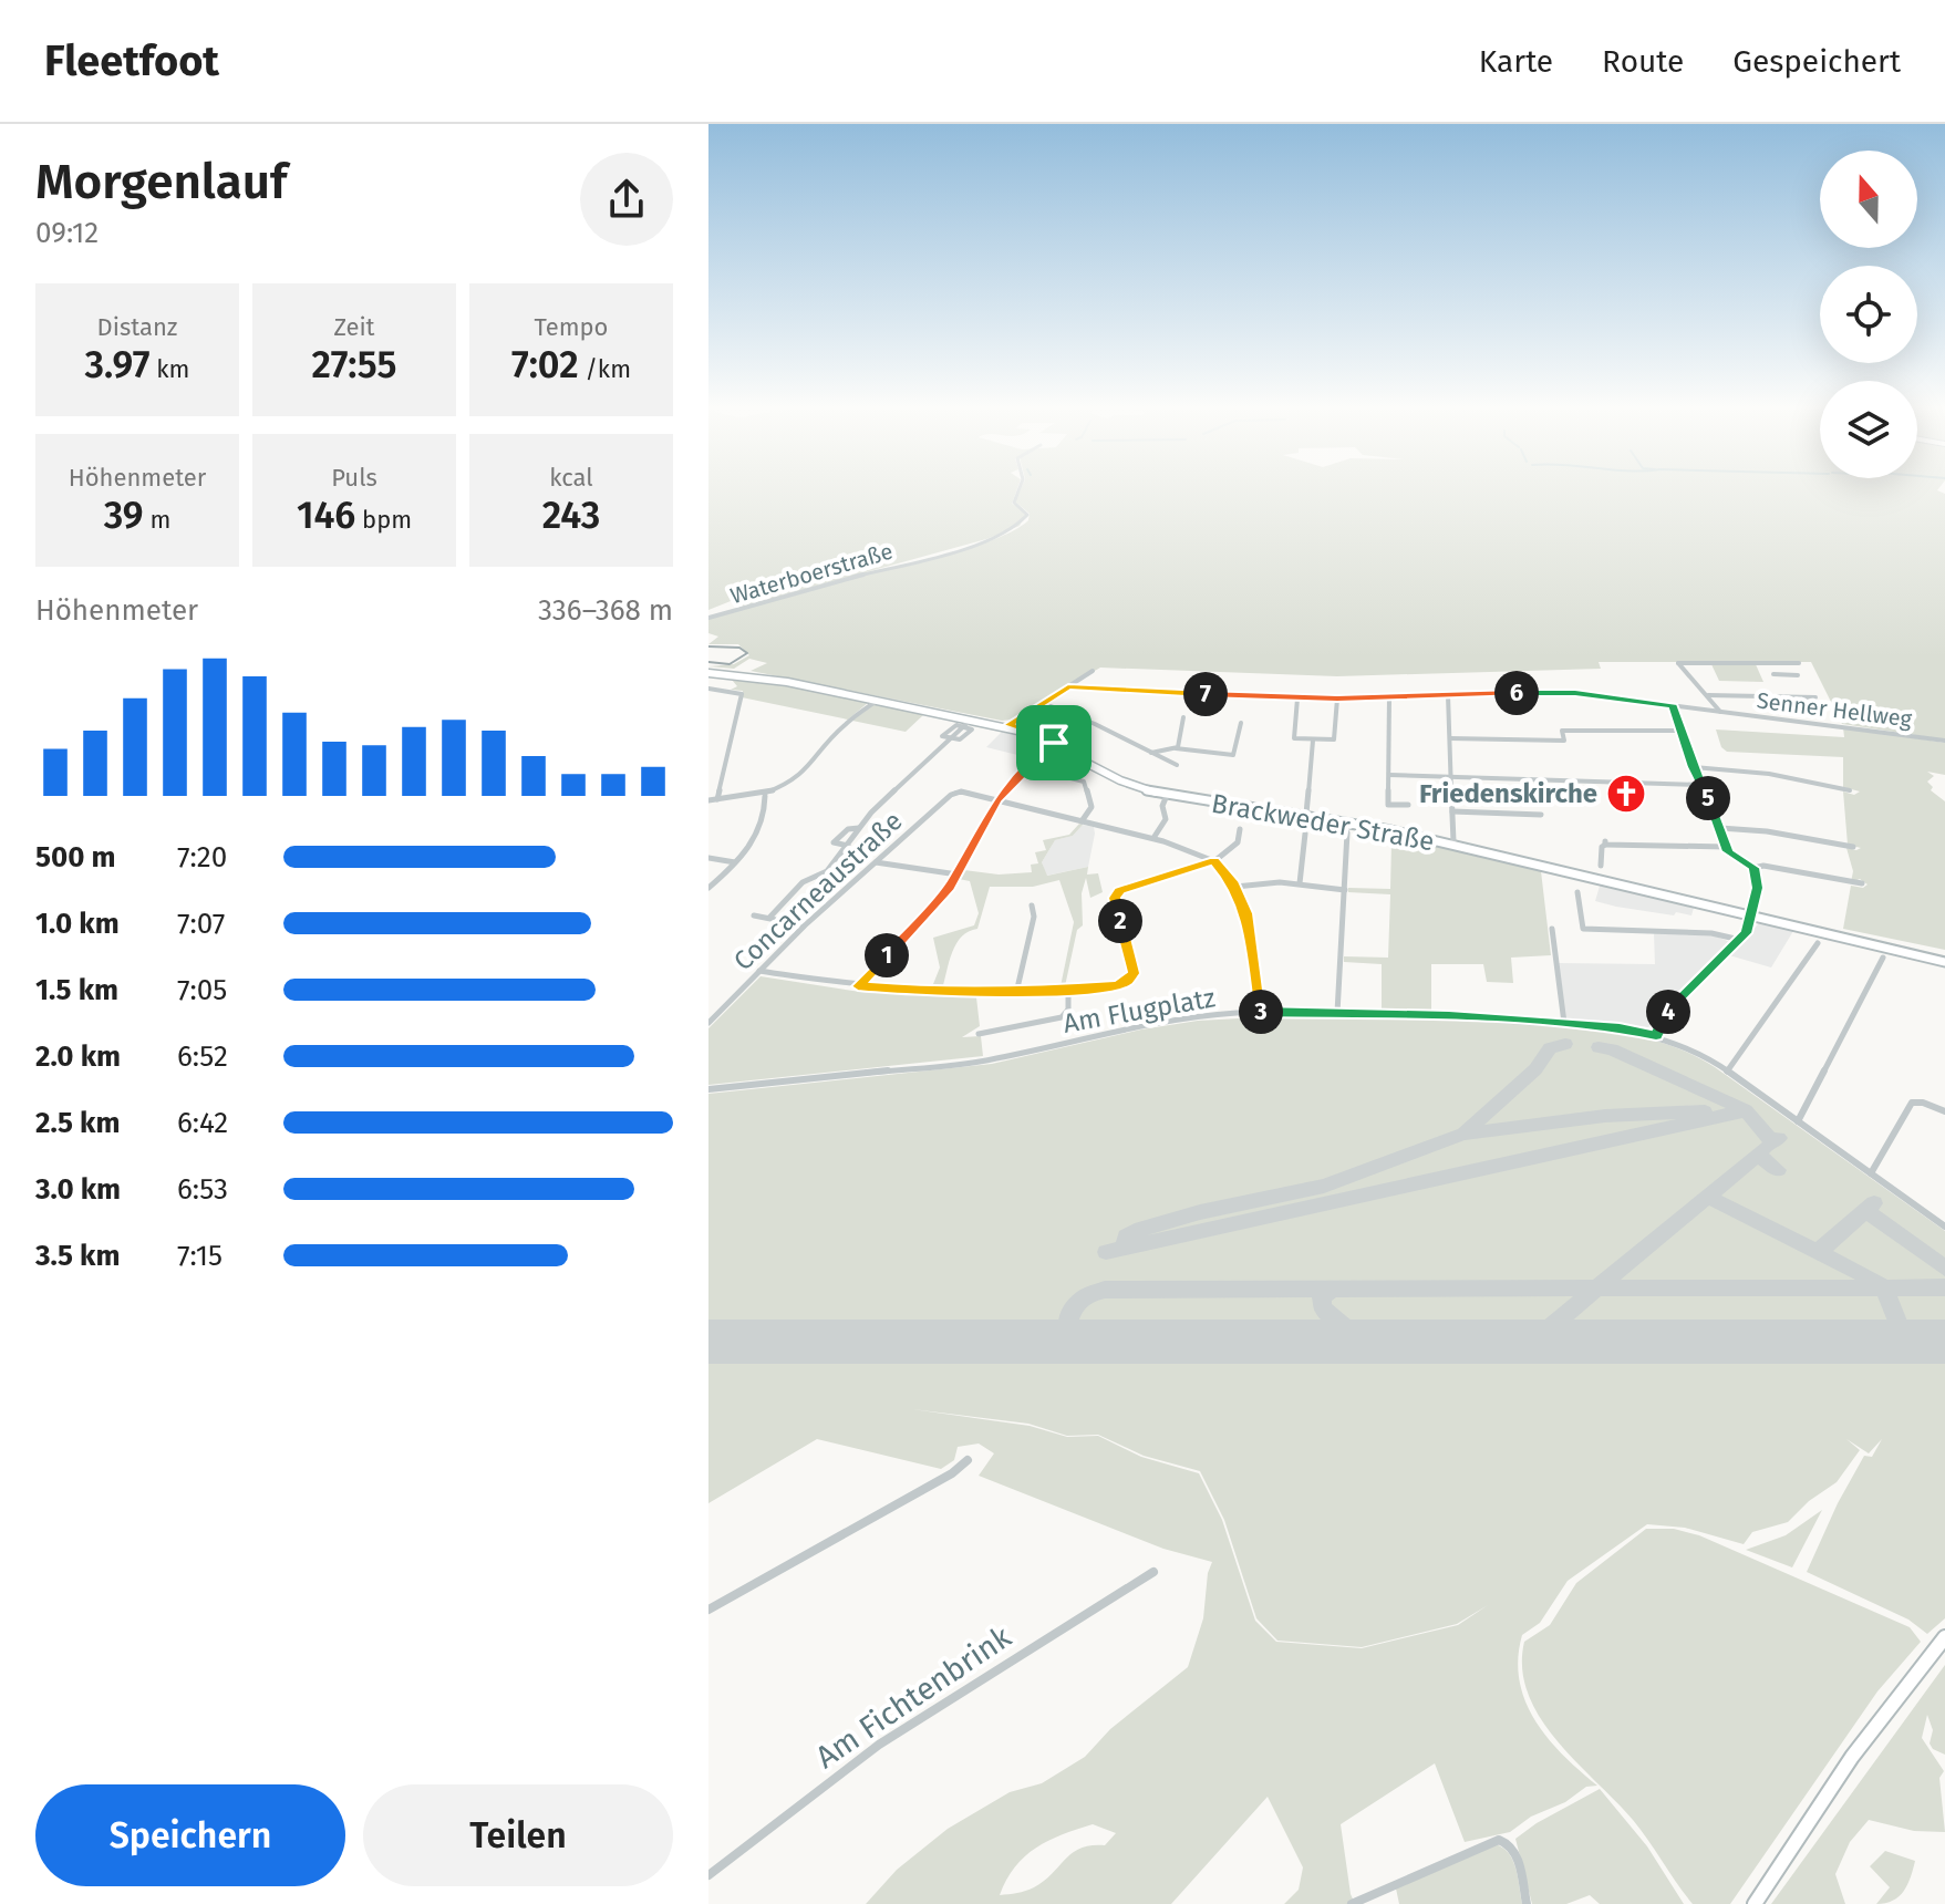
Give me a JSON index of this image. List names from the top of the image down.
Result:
{
  "streets": {
    "main road": ["Brackweder Straße"],
    "street": [
      "Waterboerstraße",
      "Senner Hellweg",
      "Concarneaustraße",
      "Am Flugplatz",
      "Am Fichtenbrink"
    ]
  },
  "places": {
    "church": ["Friedenskirche"]
  },
  "north": "top",
  "page": {
    "header": "Fleetfoot",
    "nav": ["Karte", "Route", "Gespeichert"],
    "heading": ["Morgenlauf", "09:12"],
    "stats": [
      ["Distanz", "3.97 km"],
      ["Zeit", "27:55"],
      ["Tempo", "7:02 /km"],
      ["Höhenmeter", "39 m"],
      ["Puls", "146 bpm"],
      ["kcal", "243"]
    ],
    "chart": ["Höhenmeter", "336–368 m"],
    "pins": [
      "6",
      "7",
      "5",
      "2",
      "1",
      "3",
      "4"
    ],
    "list": [
      {
        "name": "500 m",
        "note": "7:20"
      },
      {
        "name": "1.0 km",
        "note": "7:07"
      },
      {
        "name": "1.5 km",
        "note": "7:05"
      },
      {
        "name": "2.0 km",
        "note": "6:52"
      },
      {
        "name": "2.5 km",
        "note": "6:42"
      },
      {
        "name": "3.0 km",
        "note": "6:53"
      },
      {
        "name": "3.5 km",
        "note": "7:15"
      }
    ],
    "buttons": ["Speichern", "Teilen"]
  }
}
